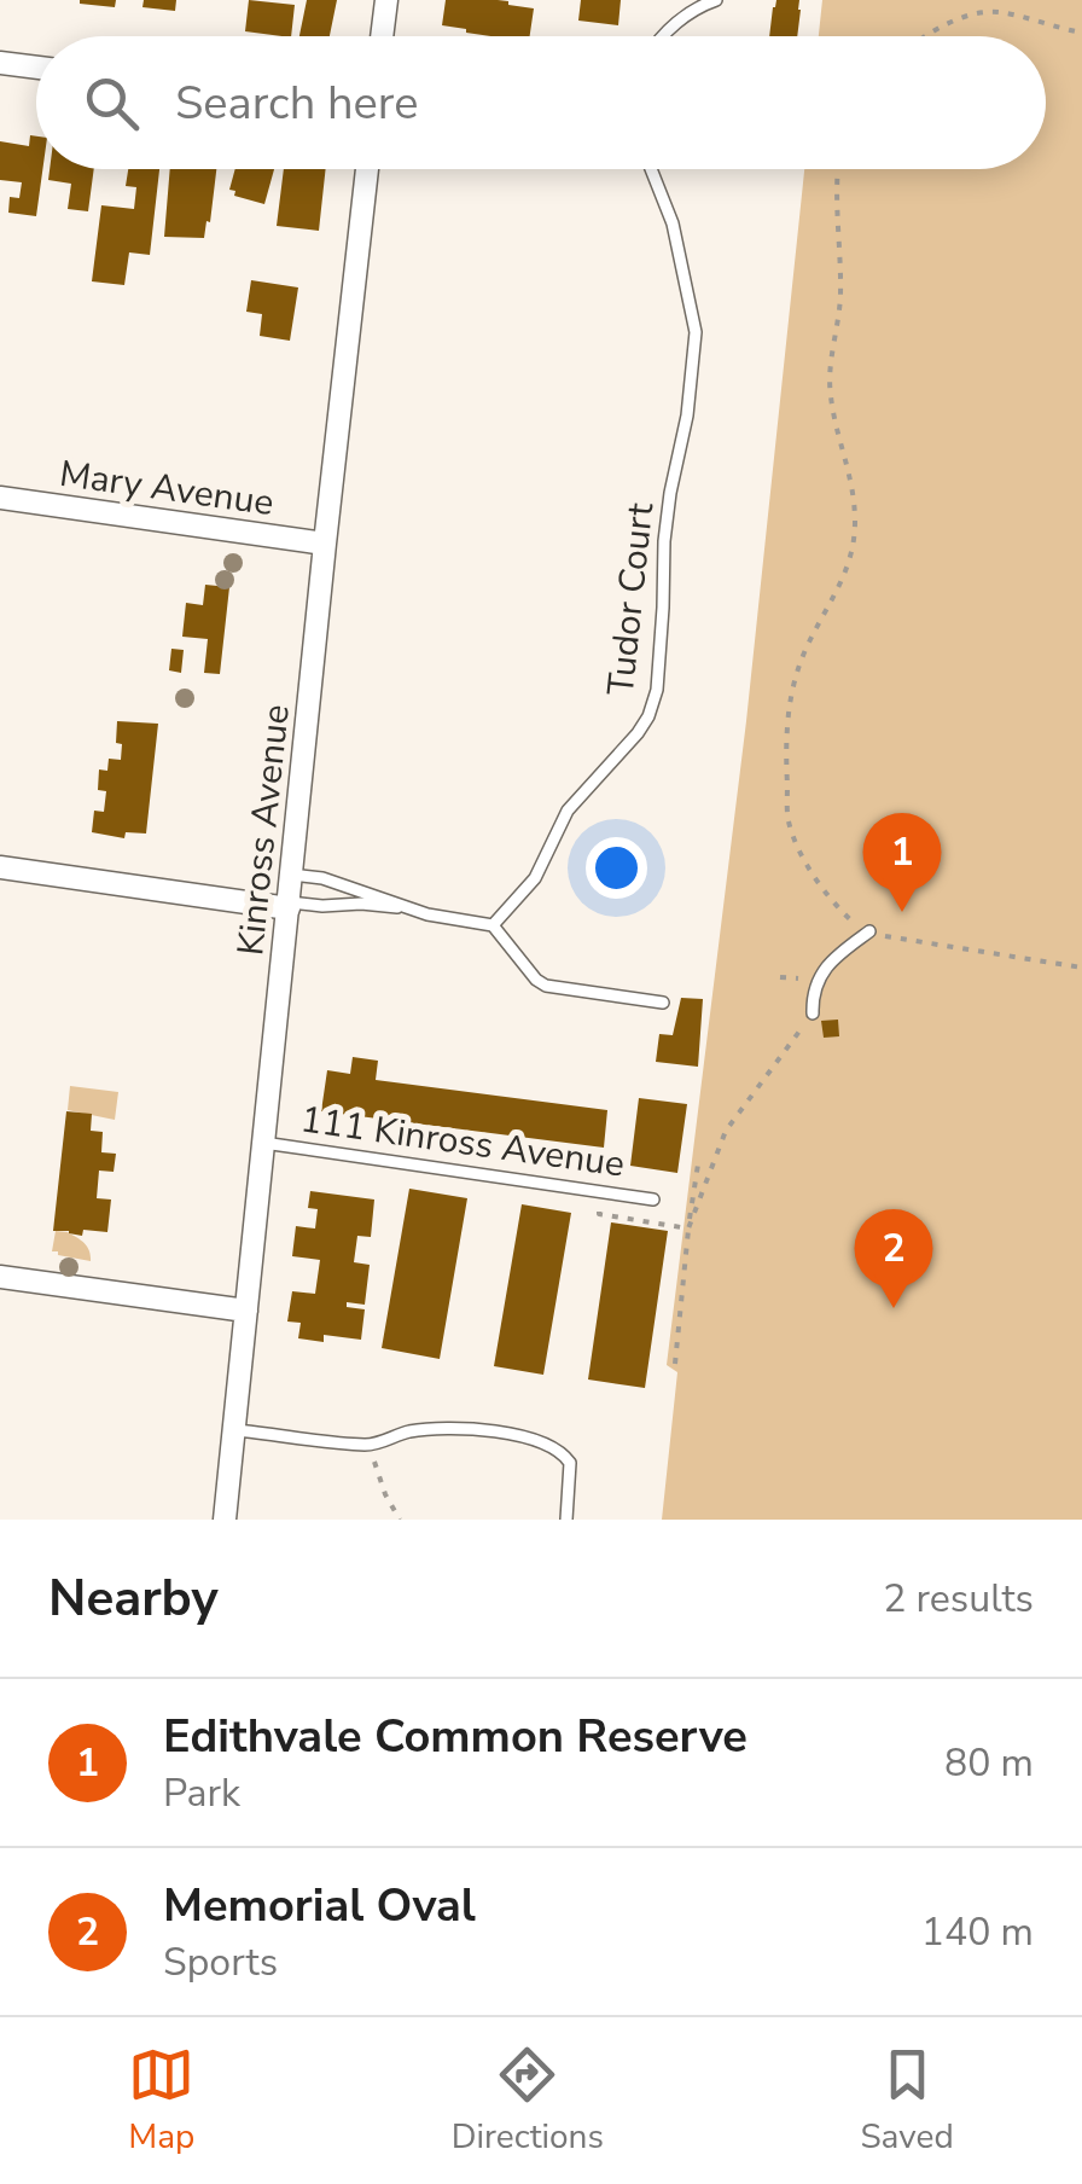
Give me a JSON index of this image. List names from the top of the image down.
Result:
{
  "streets": {
    "street": ["Mary Avenue", "Kinross Avenue"],
    "lane": ["Tudor Court", "111 Kinross Avenue"]
  },
  "crossings": [
    ["Mary Avenue", "Kinross Avenue"],
    ["Kinross Avenue", "111 Kinross Avenue"]
  ],
  "page": {
    "search": "Search here",
    "pins": ["1", "2"],
    "heading": ["Nearby", "2 results"],
    "list": [
      {
        "mark": "1",
        "name": "Edithvale Common Reserve",
        "note": "Park",
        "value": "80 m"
      },
      {
        "mark": "2",
        "name": "Memorial Oval",
        "note": "Sports",
        "value": "140 m"
      }
    ],
    "nav": ["Map", "Directions", "Saved"]
  }
}
